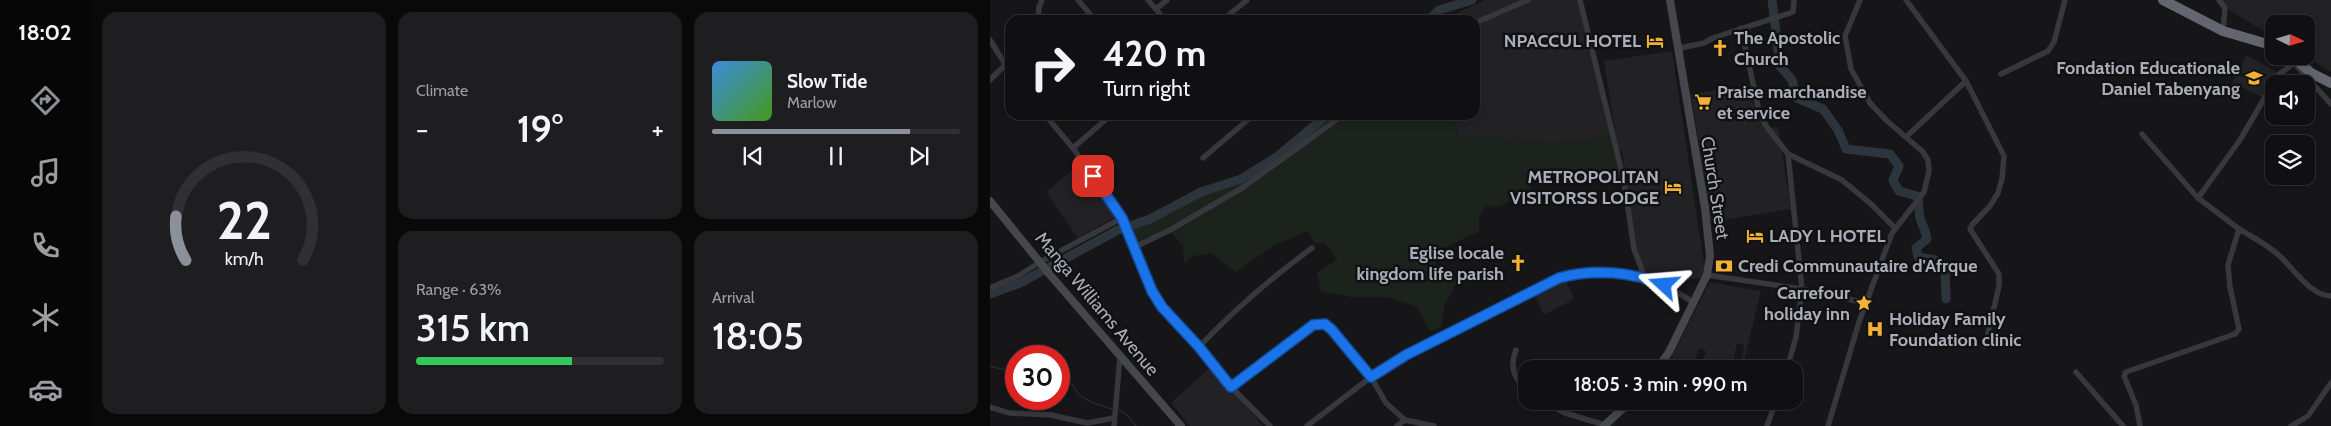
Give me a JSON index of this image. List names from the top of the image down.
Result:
{
  "streets": {
    "main road": ["Church Street", "Manga Williams Avenue"]
  },
  "places": {
    "hotel": ["NPACCUL HOTEL", "METROPOLITAN VISITORSS LODGE", "LADY L HOTEL"],
    "church": ["The Apostolic Church", "Eglise locale kingdom life parish"],
    "school or university": ["Fondation Educationale Daniel Tabenyang"],
    "supermarket": ["Praise marchandise et service"],
    "bank": ["Credi Communautaire d'Afrque"],
    "place": ["Carrefour holiday inn"],
    "hospital": ["Holiday Family Foundation clinic"]
  },
  "north": "right",
  "page": {
    "tabs": "18:02",
    "tile": [
      "Climate",
      ["Range · 63%", "315 km"],
      ["Arrival", "18:05"]
    ],
    "turn": ["420 m", "Turn right"],
    "song": ["Slow Tide", "Marlow"],
    "heat": ["−", "19°", "+"],
    "limit": "30",
    "trip": "18:05 · 3 min · 990 m",
    "gauge": ["22", "km/h"]
  }
}
